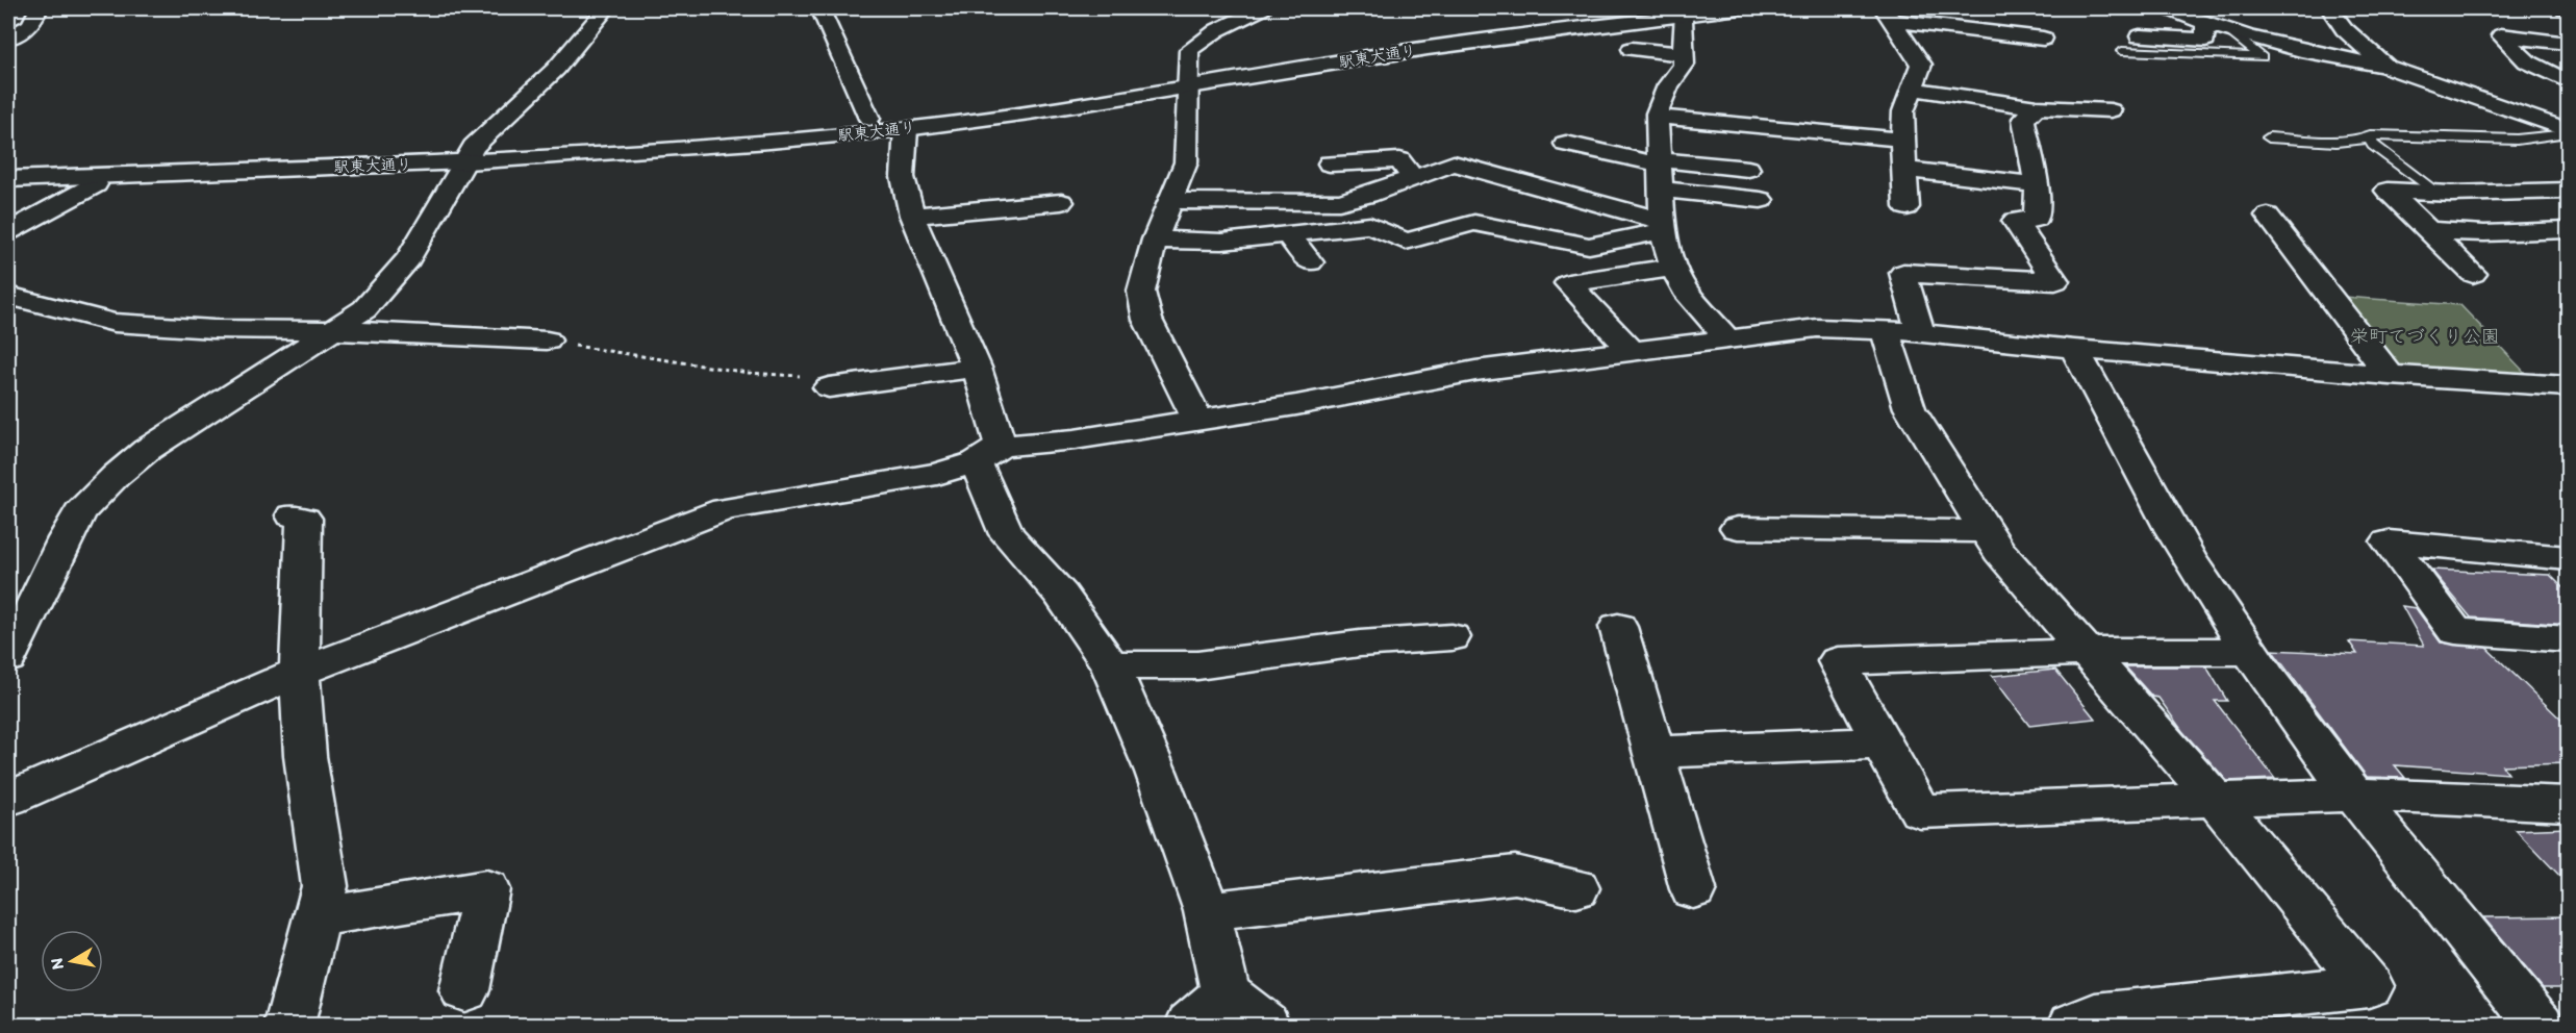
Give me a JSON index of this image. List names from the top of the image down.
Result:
{
  "streets": {
    "street": ["駅東大通り"]
  },
  "parks": ["栄町てづくり公園"],
  "north": "left"
}
